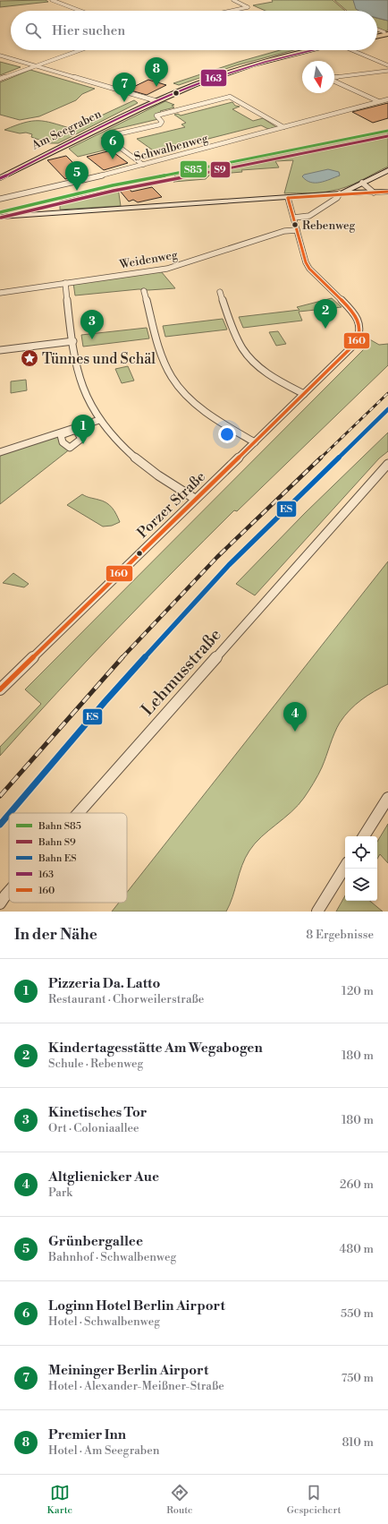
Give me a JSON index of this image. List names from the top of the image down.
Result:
{
  "streets": {
    "main road": ["Am Seegraben"],
    "street": [
      "Schwalbenweg",
      "Weidenweg",
      "Porzer Straße",
      "Lehmusstraße"
    ]
  },
  "crossings": [
    ["Weidenweg", "Porzer Straße"]
  ],
  "places": {
    "other": ["Rebenweg"],
    "place": ["Tünnes und Schäl"]
  },
  "lines": [
    "transit line 163",
    "rail line S85",
    "rail line S9",
    "transit line 160",
    "rail line ES"
  ],
  "legend": [
    "Bahn S85",
    "Bahn S9",
    "Bahn ES",
    "163",
    "160"
  ],
  "north": "bottom",
  "page": {
    "search": "Hier suchen",
    "pins": [
      "8",
      "7",
      "6",
      "5",
      "2",
      "3",
      "1",
      "4"
    ],
    "heading": ["In der Nähe", "8 Ergebnisse"],
    "list": [
      {
        "mark": "1",
        "name": "Pizzeria Da. Latto",
        "note": "Restaurant · Chorweilerstraße",
        "value": "120 m"
      },
      {
        "mark": "2",
        "name": "Kindertagesstätte Am Wegabogen",
        "note": "Schule · Rebenweg",
        "value": "180 m"
      },
      {
        "mark": "3",
        "name": "Kinetisches Tor",
        "note": "Ort · Coloniaallee",
        "value": "180 m"
      },
      {
        "mark": "4",
        "name": "Altglienicker Aue",
        "note": "Park",
        "value": "260 m"
      },
      {
        "mark": "5",
        "name": "Grünbergallee",
        "note": "Bahnhof · Schwalbenweg",
        "value": "480 m"
      },
      {
        "mark": "6",
        "name": "Loginn Hotel Berlin Airport",
        "note": "Hotel · Schwalbenweg",
        "value": "550 m"
      },
      {
        "mark": "7",
        "name": "Meininger Berlin Airport",
        "note": "Hotel · Alexander-Meißner-Straße",
        "value": "750 m"
      },
      {
        "mark": "8",
        "name": "Premier Inn",
        "note": "Hotel · Am Seegraben",
        "value": "810 m"
      }
    ],
    "nav": ["Karte", "Route", "Gespeichert"]
  }
}
